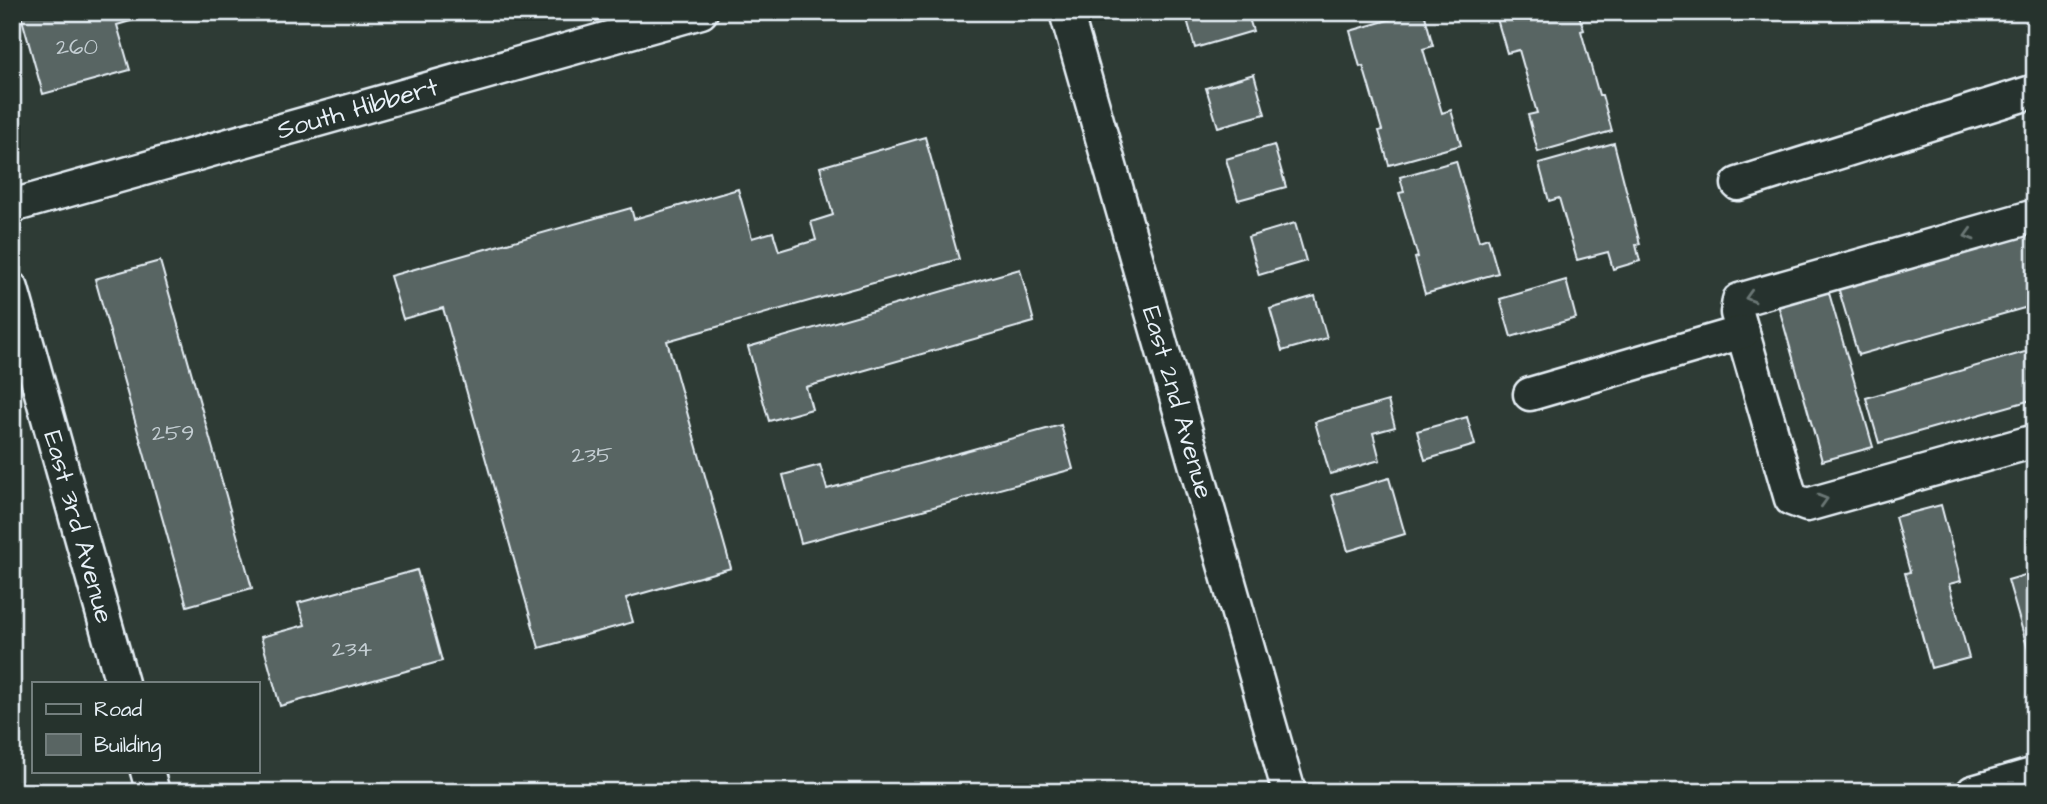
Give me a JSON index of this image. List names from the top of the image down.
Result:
{
  "streets": {
    "street": ["South Hibbert", "East 2nd Avenue", "East 3rd Avenue"]
  },
  "house_numbers": [
    "260",
    "259",
    "235",
    "234"
  ],
  "legend": ["Road", "Building"]
}
